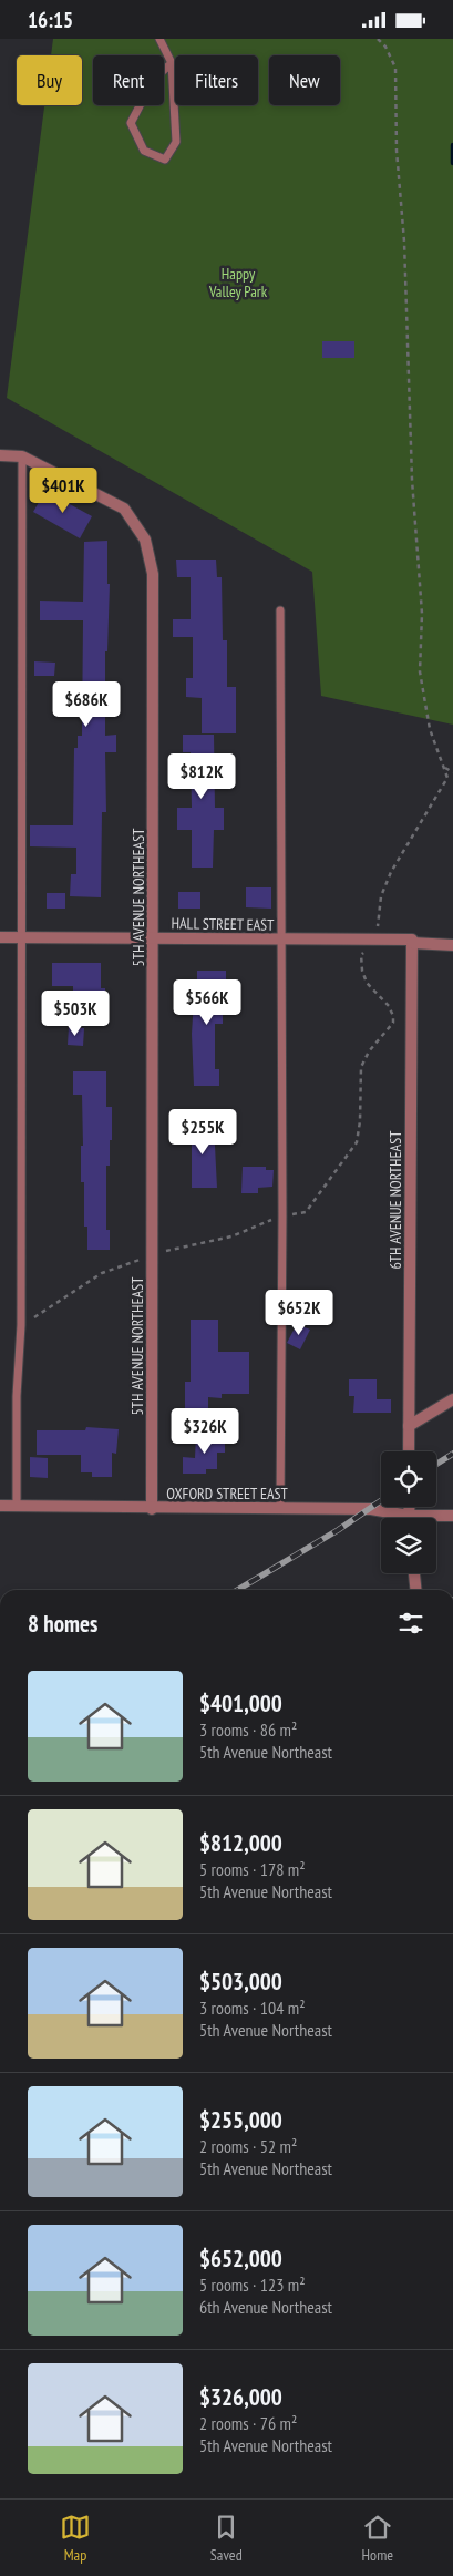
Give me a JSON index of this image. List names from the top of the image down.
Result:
{
  "streets": {
    "street": [
      "5TH AVENUE NORTHEAST",
      "HALL STREET EAST",
      "6TH AVENUE NORTHEAST",
      "OXFORD STREET EAST"
    ]
  },
  "crossings": [
    ["5TH AVENUE NORTHEAST", "HALL STREET EAST"],
    ["5TH AVENUE NORTHEAST", "OXFORD STREET EAST"],
    ["HALL STREET EAST", "6TH AVENUE NORTHEAST"]
  ],
  "parks": ["Happy Valley Park"],
  "page": {
    "status": "16:15",
    "chip": [
      "Buy",
      "Rent",
      "Filters",
      "New"
    ],
    "price": [
      "$401K",
      "$686K",
      "$812K",
      "$566K",
      "$503K",
      "$255K",
      "$652K",
      "$326K"
    ],
    "heading": "8 homes",
    "list": [
      {
        "name": "$401,000",
        "note": "3 rooms · 86 m² · 5th Avenue Northeast"
      },
      {
        "name": "$812,000",
        "note": "5 rooms · 178 m² · 5th Avenue Northeast"
      },
      {
        "name": "$503,000",
        "note": "3 rooms · 104 m² · 5th Avenue Northeast"
      },
      {
        "name": "$255,000",
        "note": "2 rooms · 52 m² · 5th Avenue Northeast"
      },
      {
        "name": "$652,000",
        "note": "5 rooms · 123 m² · 6th Avenue Northeast"
      },
      {
        "name": "$326,000",
        "note": "2 rooms · 76 m² · 5th Avenue Northeast"
      }
    ],
    "tabs": ["Map", "Saved", "Home"]
  }
}
